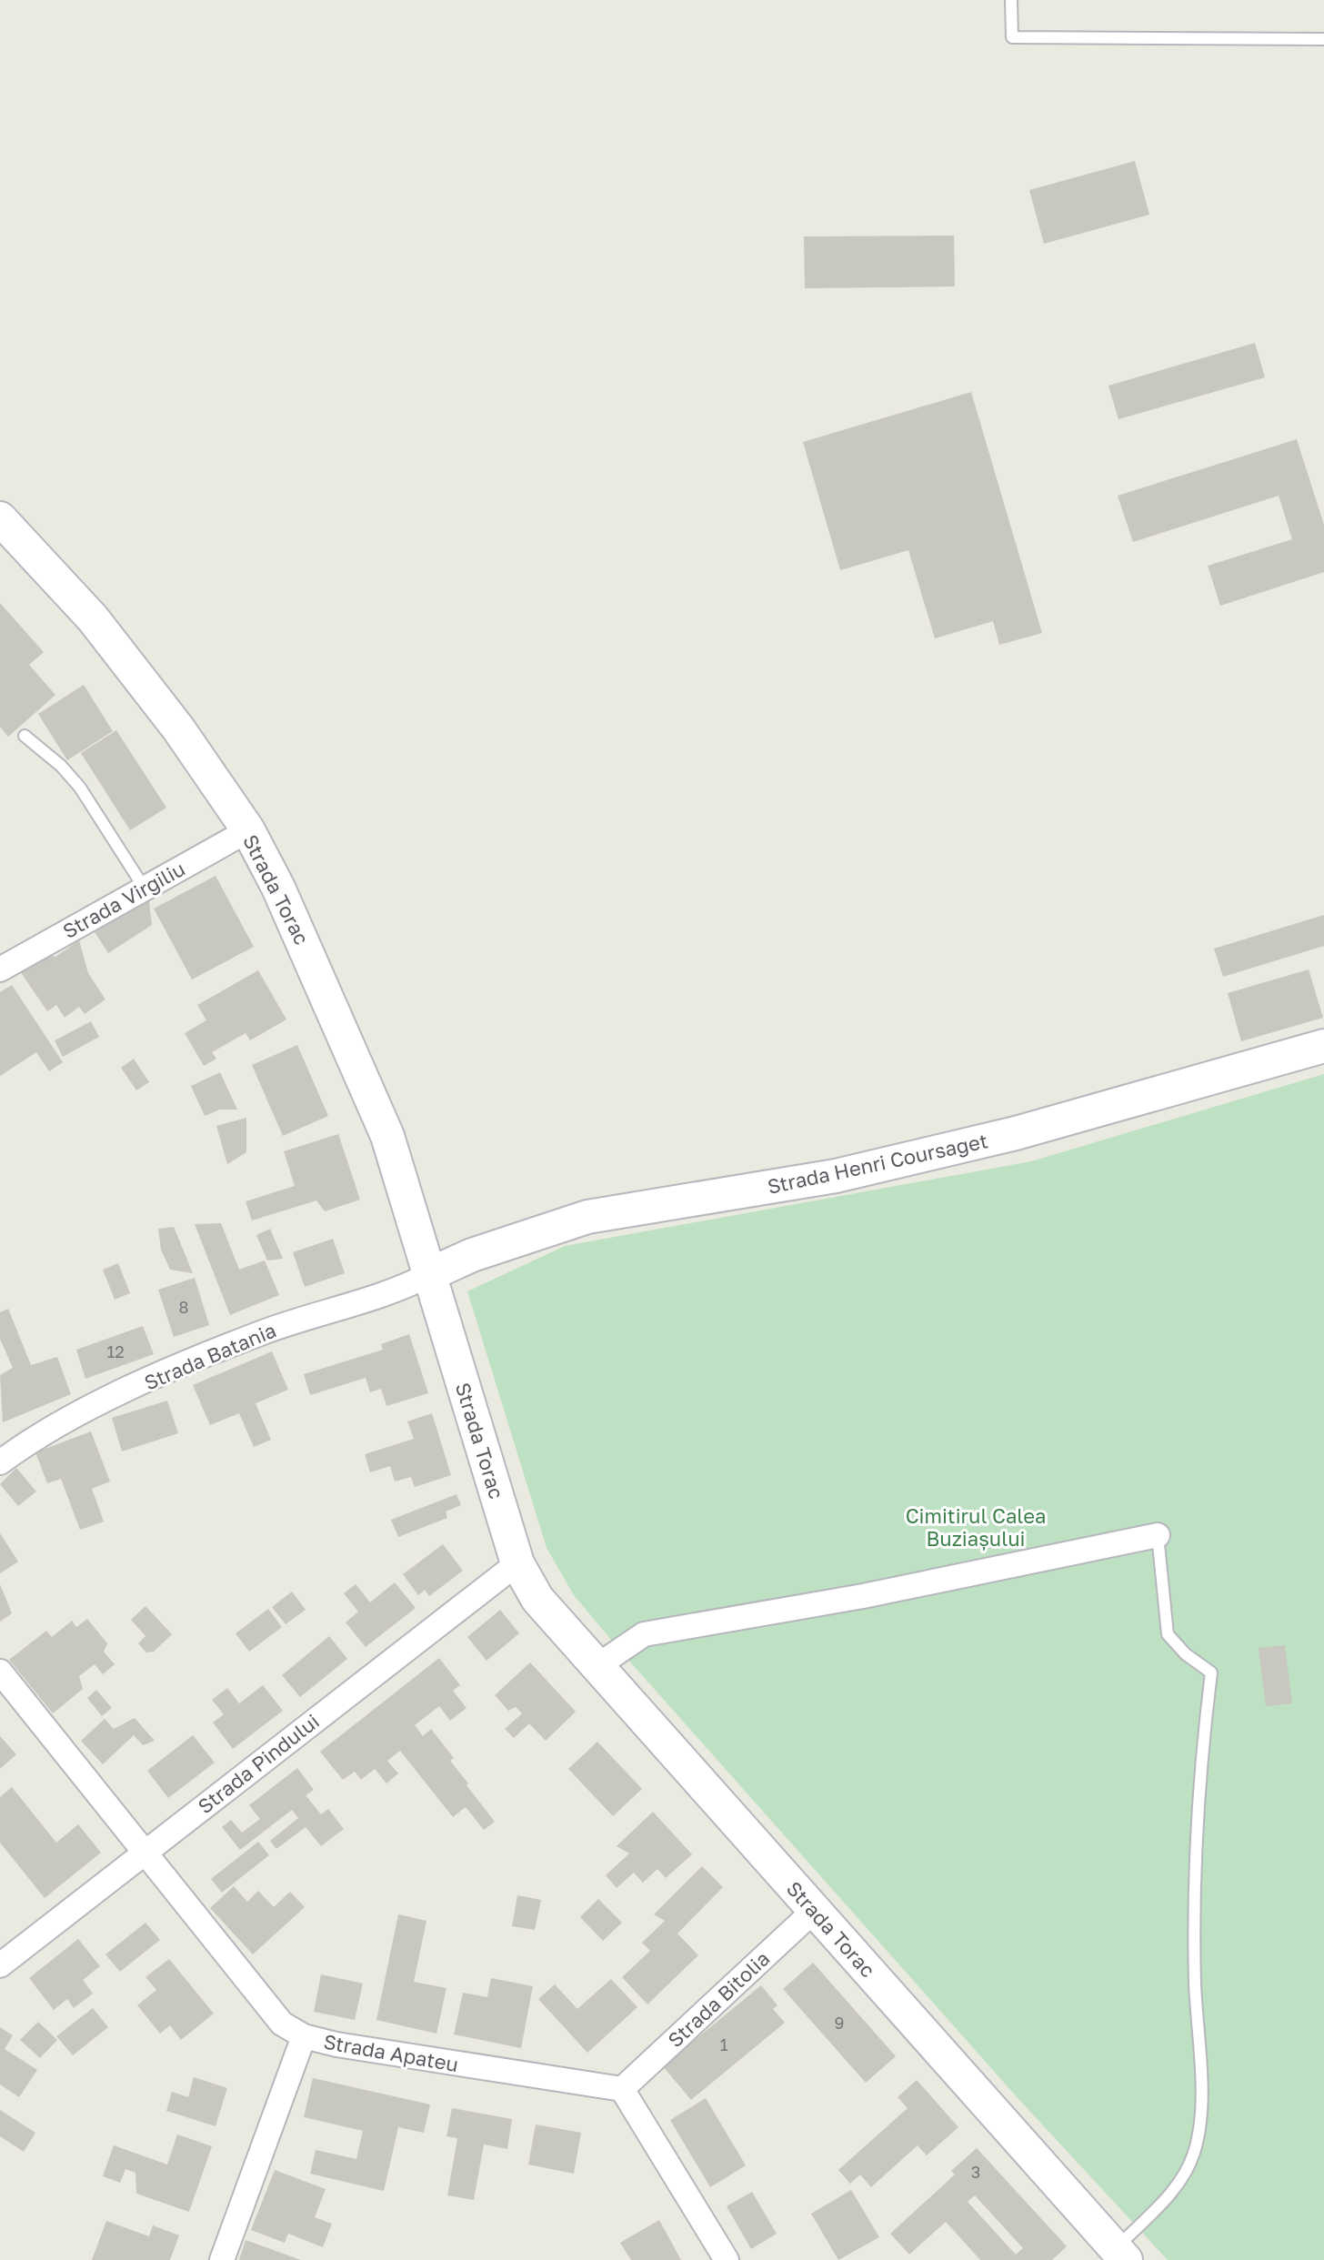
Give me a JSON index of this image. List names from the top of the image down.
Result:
{
  "streets": {
    "street": [
      "Strada Torac",
      "Strada Virgiliu",
      "Strada Henri Coursaget",
      "Strada Batania",
      "Strada Pindului",
      "Strada Bitolia",
      "Strada Apateu"
    ]
  },
  "crossings": [
    ["Strada Torac", "Strada Virgiliu"],
    ["Strada Torac", "Strada Henri Coursaget"],
    ["Strada Torac", "Strada Batania"],
    ["Strada Torac", "Strada Pindului"],
    ["Strada Torac", "Strada Bitolia"],
    ["Strada Henri Coursaget", "Strada Batania"],
    ["Strada Pindului", "Strada Apateu"],
    ["Strada Bitolia", "Strada Apateu"]
  ],
  "parks": ["Cimitirul Calea Buziașului"],
  "house_numbers": [
    "8",
    "12",
    "9",
    "1",
    "3"
  ]
}
